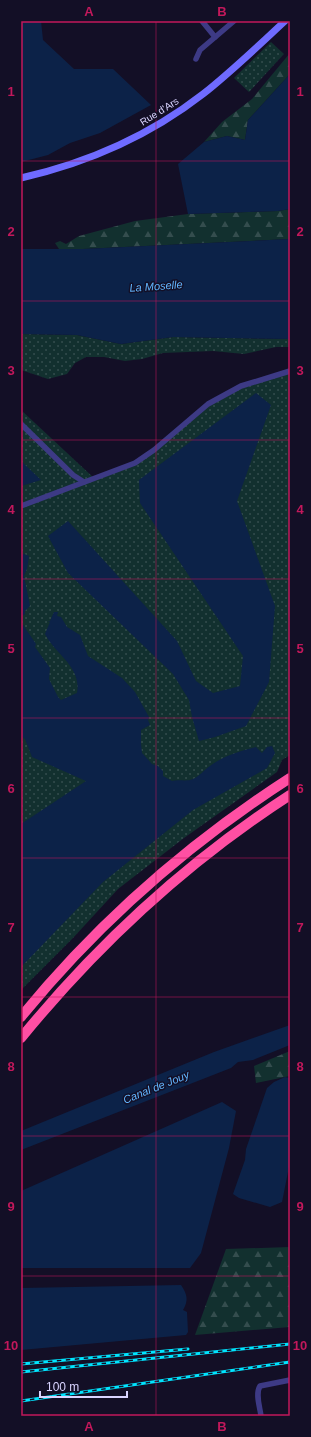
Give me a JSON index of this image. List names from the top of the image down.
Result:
{
  "streets": {
    "main road": ["Rue d'Ars"]
  },
  "water": ["La Moselle", "Canal de Jouy"],
  "scale_bar": "100 m",
  "grid": {
    "columns": ["A", "B"],
    "rows": [
      "1",
      "2",
      "3",
      "4",
      "5",
      "6",
      "7",
      "8",
      "9",
      "10"
    ]
  }
}
